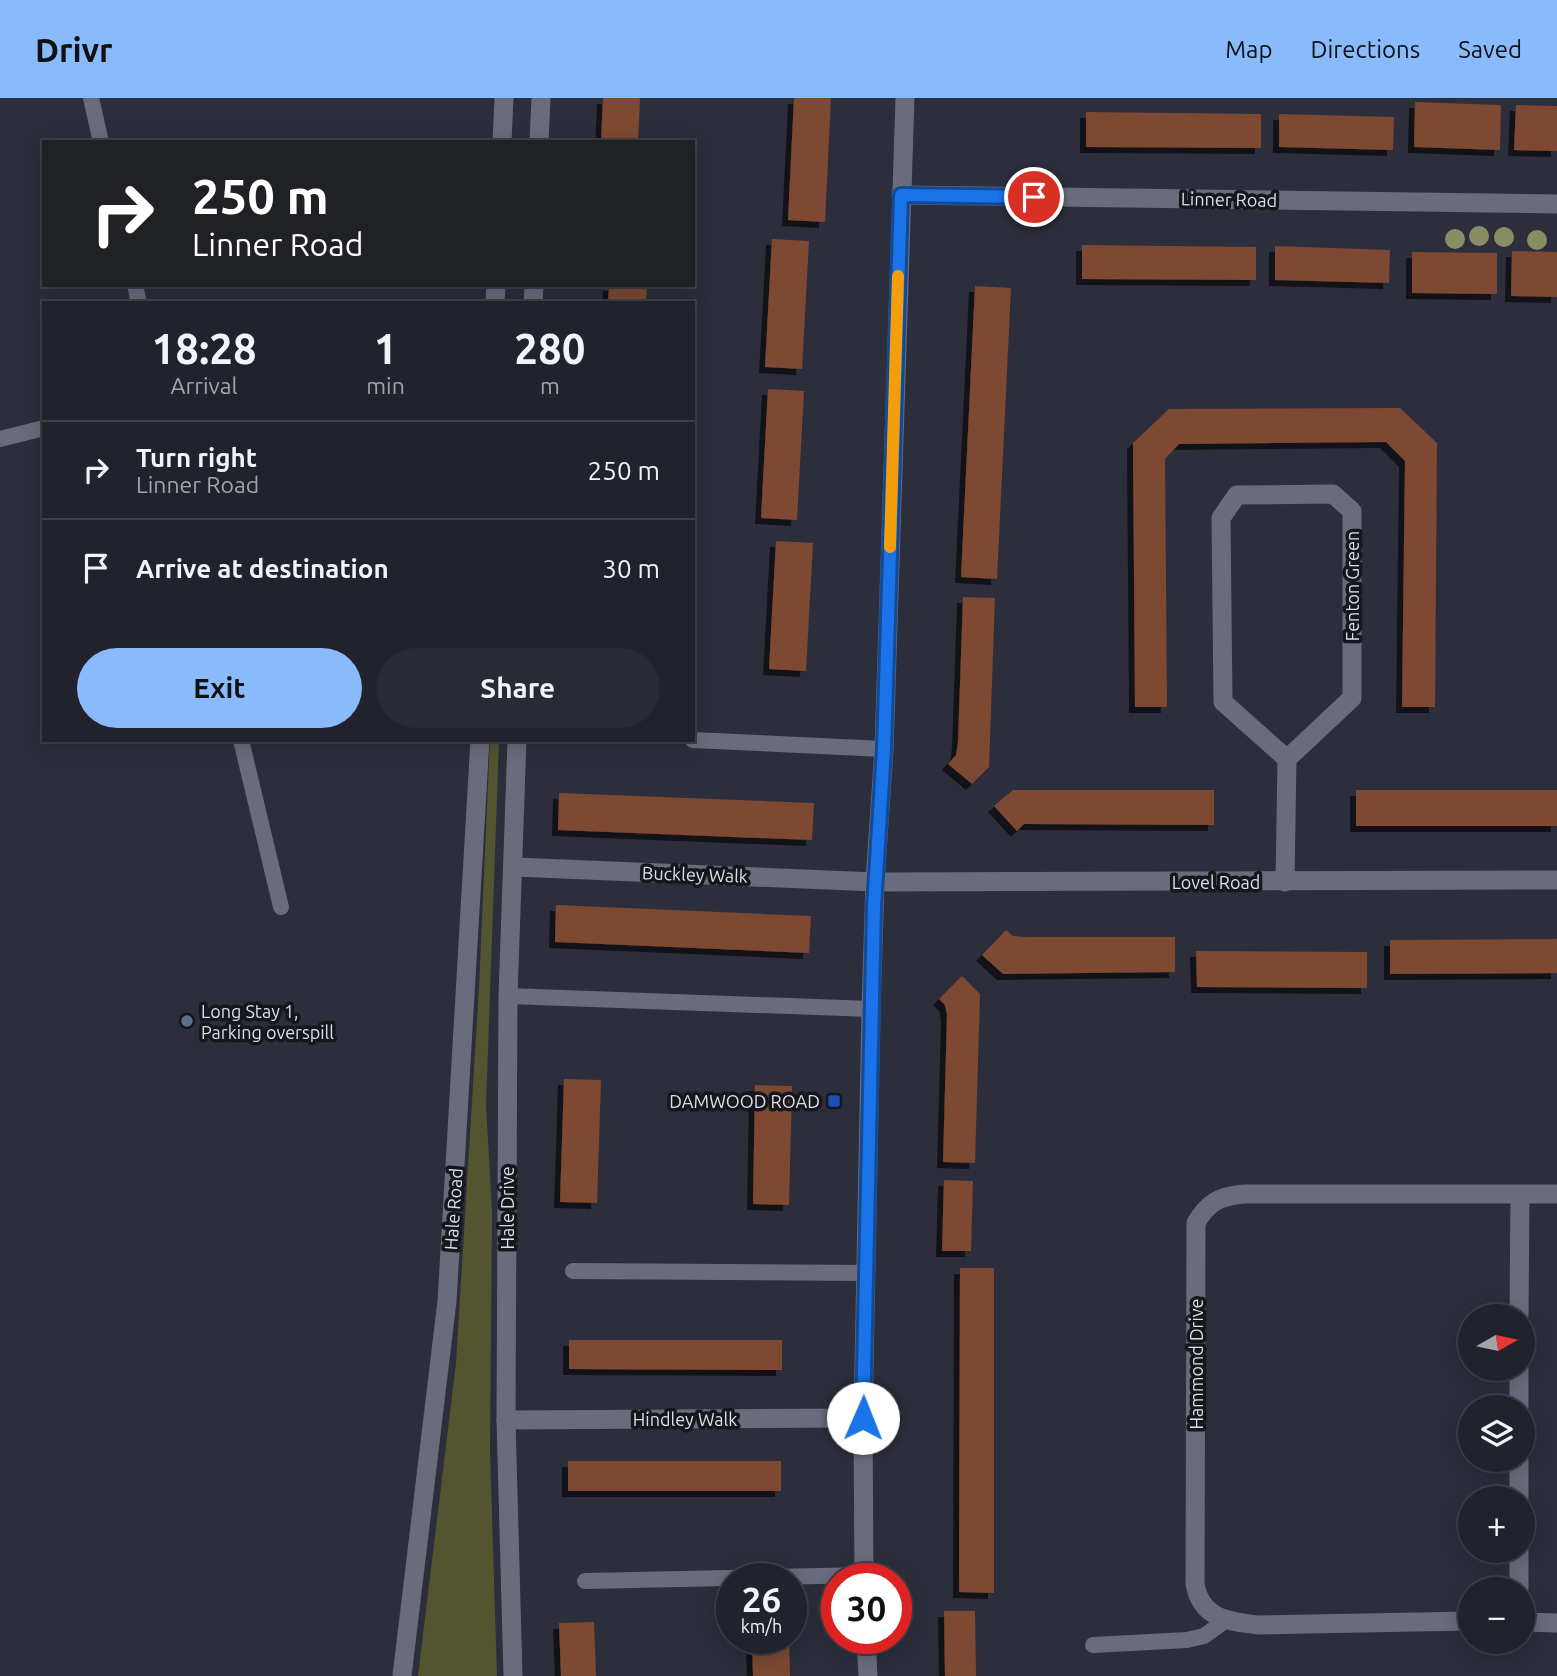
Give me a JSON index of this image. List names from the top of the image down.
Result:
{
  "streets": {
    "street": [
      "Linner Road",
      "Fenton Green",
      "Buckley Walk",
      "Lovel Road",
      "Hale Drive",
      "Hale Road",
      "Hammond Drive",
      "Hindley Walk"
    ]
  },
  "crossings": [
    ["Buckley Walk", "Lovel Road"],
    ["Buckley Walk", "Hale Drive"],
    ["Hale Drive", "Hindley Walk"]
  ],
  "places": {
    "other": ["Long Stay 1, Parking overspill"],
    "transit": ["DAMWOOD ROAD"]
  },
  "north": "right",
  "page": {
    "header": "Drivr",
    "nav": ["Map", "Directions", "Saved"],
    "turn": ["250 m", "Linner Road"],
    "eta": [
      "18:28",
      "Arrival",
      "1",
      "min",
      "280",
      "m"
    ],
    "list": [
      {
        "name": "Turn right",
        "note": "Linner Road",
        "value": "250 m"
      },
      {
        "name": "Arrive at destination",
        "value": "30 m"
      }
    ],
    "buttons": ["Exit", "Share"],
    "map_buttons": ["+", "−"],
    "speed": "26 km/h",
    "limit": "30"
  }
}
